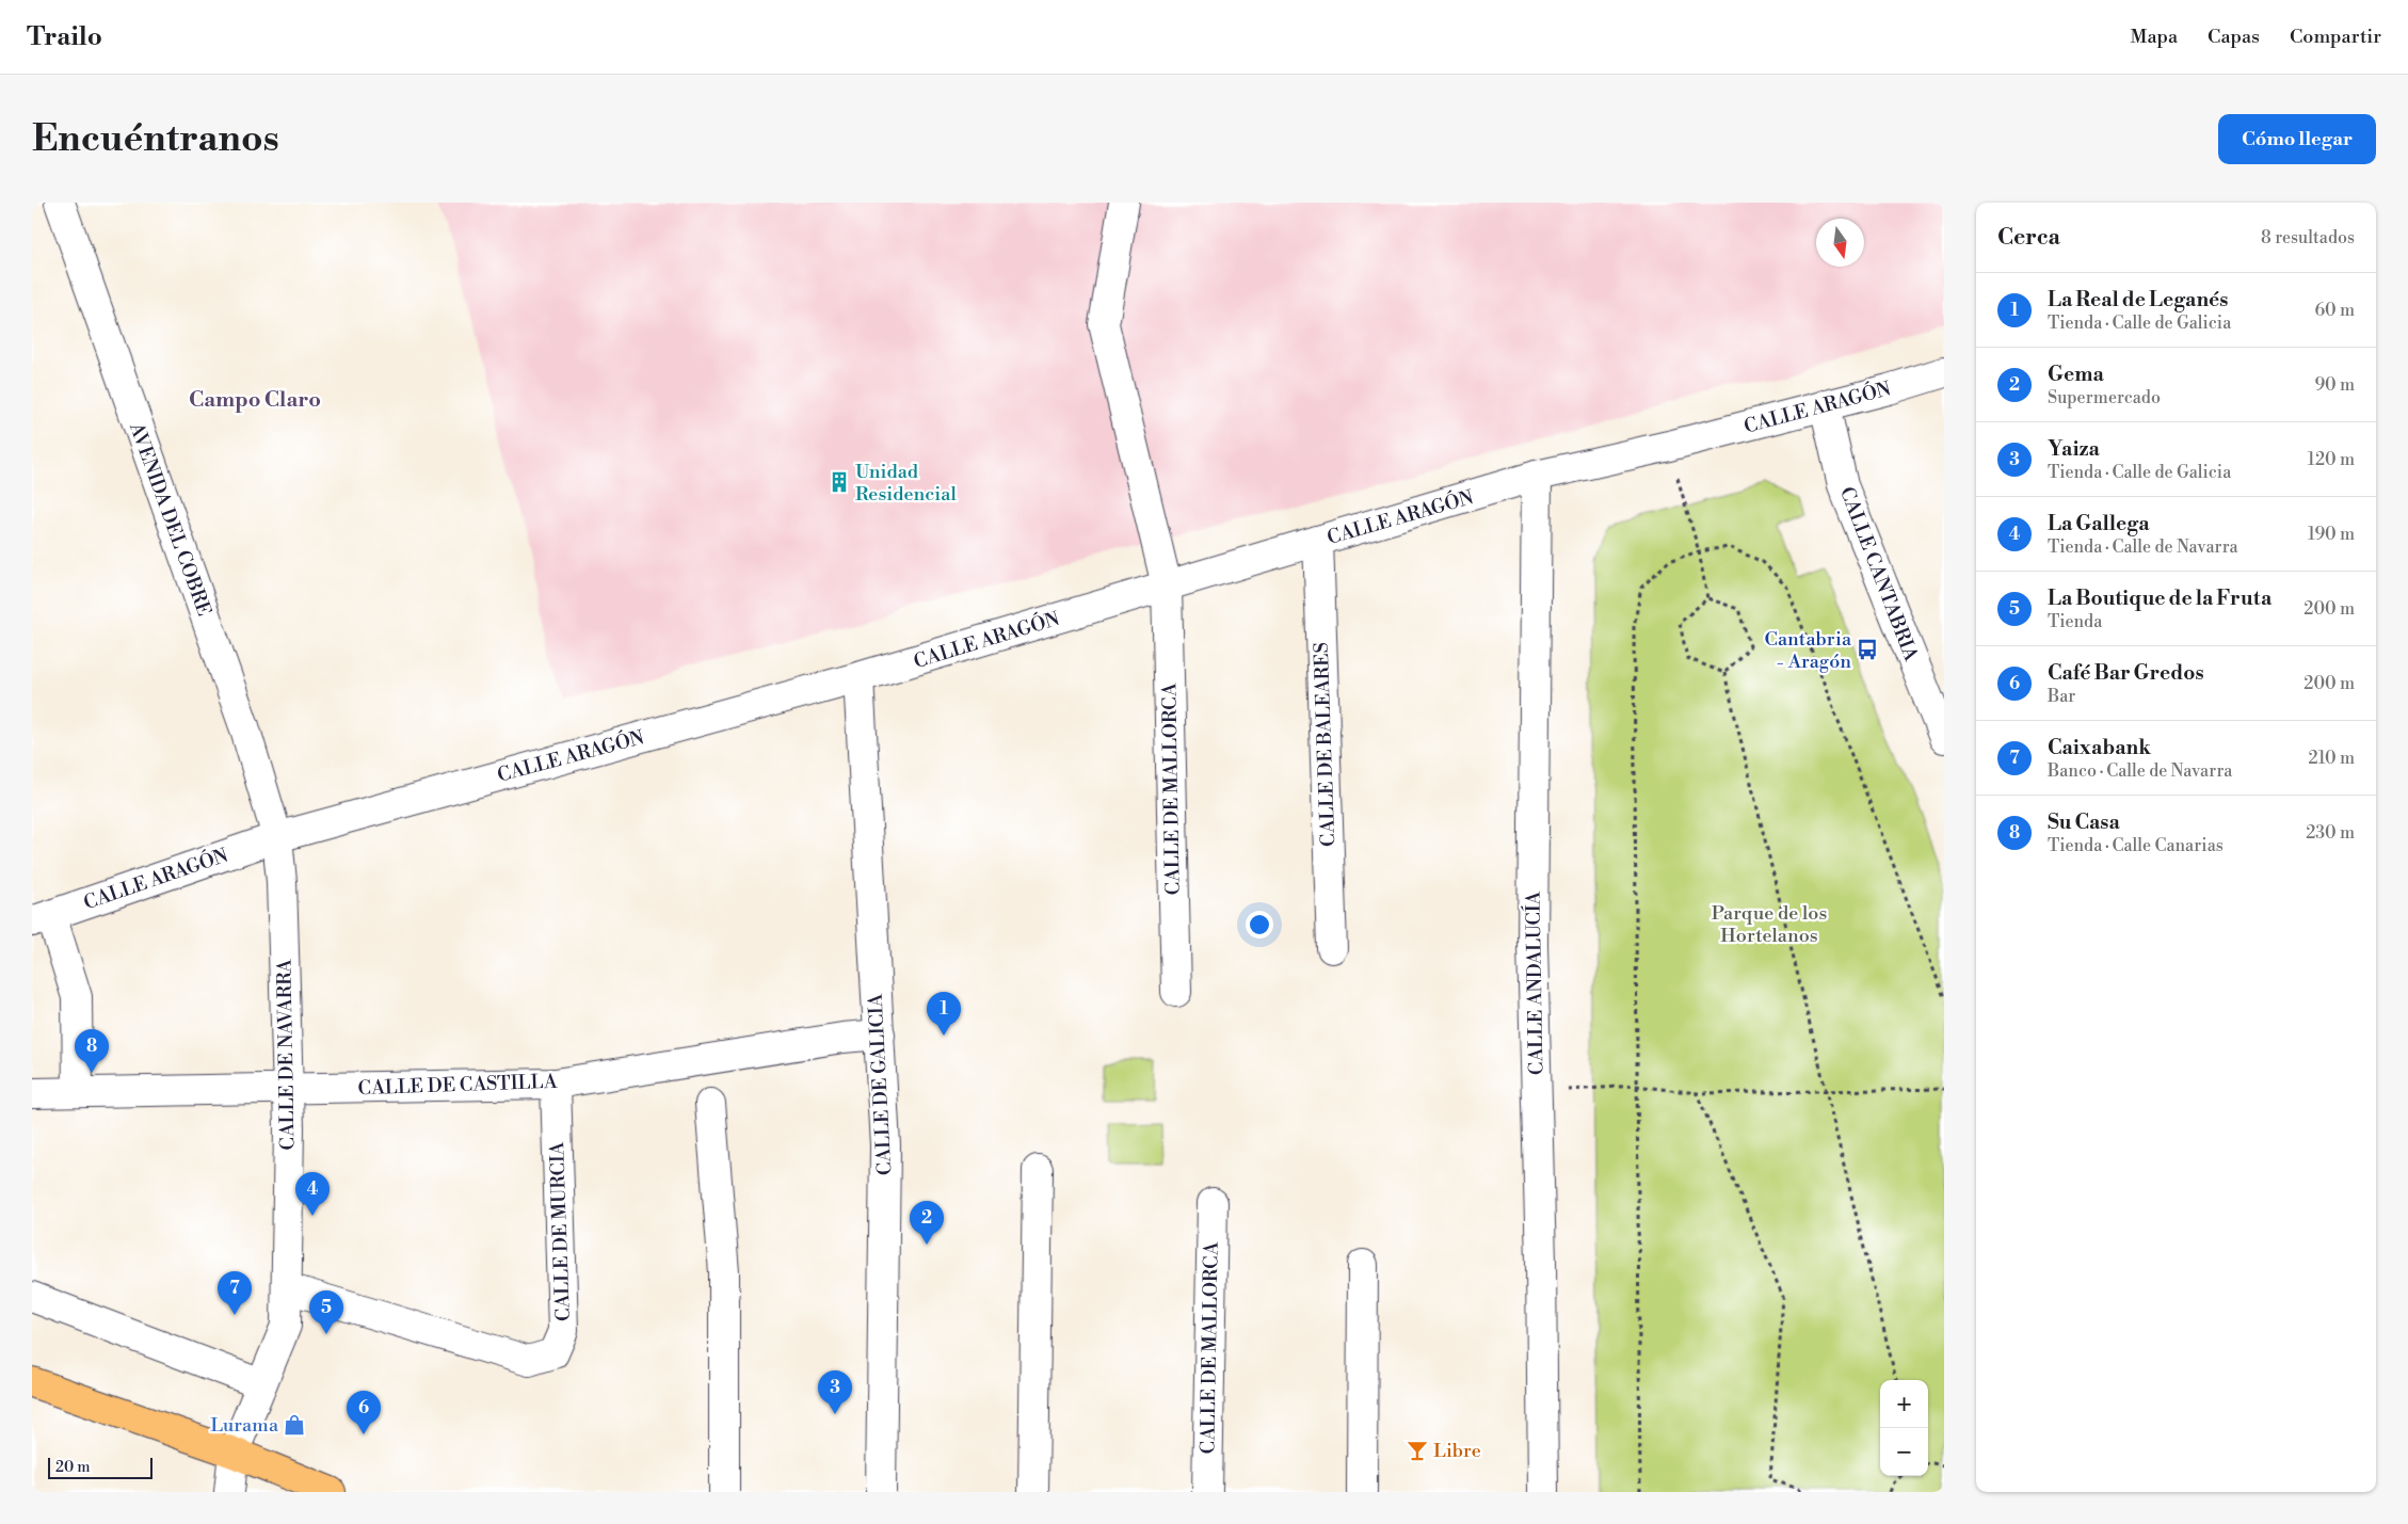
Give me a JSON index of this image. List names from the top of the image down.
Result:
{
  "streets": {
    "street": [
      "CALLE ARAGÓN",
      "AVENIDA DEL COBRE",
      "CALLE CANTABRIA",
      "CALLE DE BALEARES",
      "CALLE DE MALLORCA",
      "CALLE ANDALUCÍA",
      "CALLE DE NAVARRA",
      "CALLE DE CASTILLA",
      "CALLE DE GALICIA",
      "CALLE DE MURCIA"
    ]
  },
  "crossings": [
    ["CALLE ARAGÓN", "AVENIDA DEL COBRE"],
    ["CALLE ARAGÓN", "CALLE CANTABRIA"],
    ["CALLE ARAGÓN", "CALLE DE BALEARES"],
    ["CALLE ARAGÓN", "CALLE DE MALLORCA"],
    ["CALLE ARAGÓN", "CALLE ANDALUCÍA"],
    ["CALLE ARAGÓN", "CALLE DE NAVARRA"],
    ["CALLE ARAGÓN", "CALLE DE GALICIA"],
    ["AVENIDA DEL COBRE", "CALLE DE NAVARRA"],
    ["CALLE DE NAVARRA", "CALLE DE CASTILLA"],
    ["CALLE DE NAVARRA", "CALLE DE MURCIA"],
    ["CALLE DE CASTILLA", "CALLE DE GALICIA"],
    ["CALLE DE CASTILLA", "CALLE DE MURCIA"]
  ],
  "districts": ["Campo Claro"],
  "parks": ["Parque de los Hortelanos"],
  "places": {
    "building": ["Unidad Residencial"],
    "bus stop": ["Cantabria - Aragón"],
    "shop": ["Lurama"],
    "bar": ["Libre"]
  },
  "scale_bar": "20 m",
  "north": "bottom",
  "page": {
    "header": "Trailo",
    "nav": ["Mapa", "Capas", "Compartir"],
    "buttons": "Cómo llegar",
    "title": "Encuéntranos",
    "heading": ["Cerca", "8 resultados"],
    "list": [
      {
        "mark": "1",
        "name": "La Real de Leganés",
        "note": "Tienda · Calle de Galicia",
        "value": "60 m"
      },
      {
        "mark": "2",
        "name": "Gema",
        "note": "Supermercado",
        "value": "90 m"
      },
      {
        "mark": "3",
        "name": "Yaiza",
        "note": "Tienda · Calle de Galicia",
        "value": "120 m"
      },
      {
        "mark": "4",
        "name": "La Gallega",
        "note": "Tienda · Calle de Navarra",
        "value": "190 m"
      },
      {
        "mark": "5",
        "name": "La Boutique de la Fruta",
        "note": "Tienda",
        "value": "200 m"
      },
      {
        "mark": "6",
        "name": "Café Bar Gredos",
        "note": "Bar",
        "value": "200 m"
      },
      {
        "mark": "7",
        "name": "Caixabank",
        "note": "Banco · Calle de Navarra",
        "value": "210 m"
      },
      {
        "mark": "8",
        "name": "Su Casa",
        "note": "Tienda · Calle Canarias",
        "value": "230 m"
      }
    ],
    "pins": [
      "1",
      "8",
      "4",
      "2",
      "7",
      "5",
      "3",
      "6"
    ],
    "map_buttons": ["+", "−"],
    "scale": "20 m"
  }
}
